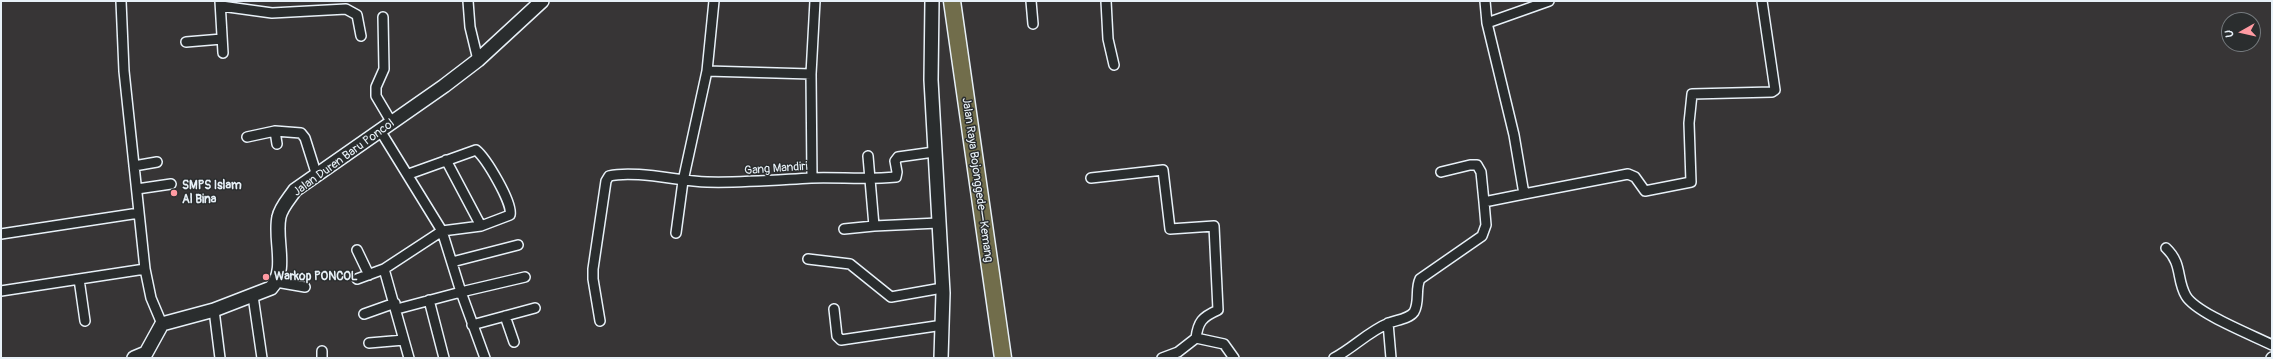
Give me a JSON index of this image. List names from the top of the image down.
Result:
{
  "streets": {
    "highway": ["Jalan Raya Bojonggede—Kemang"],
    "street": ["Jalan Duren Baru Poncol", "Gang Mandiri"]
  },
  "places": ["SMPS Islam Al Bina", "Warkop PONCOL"],
  "north": "left"
}
